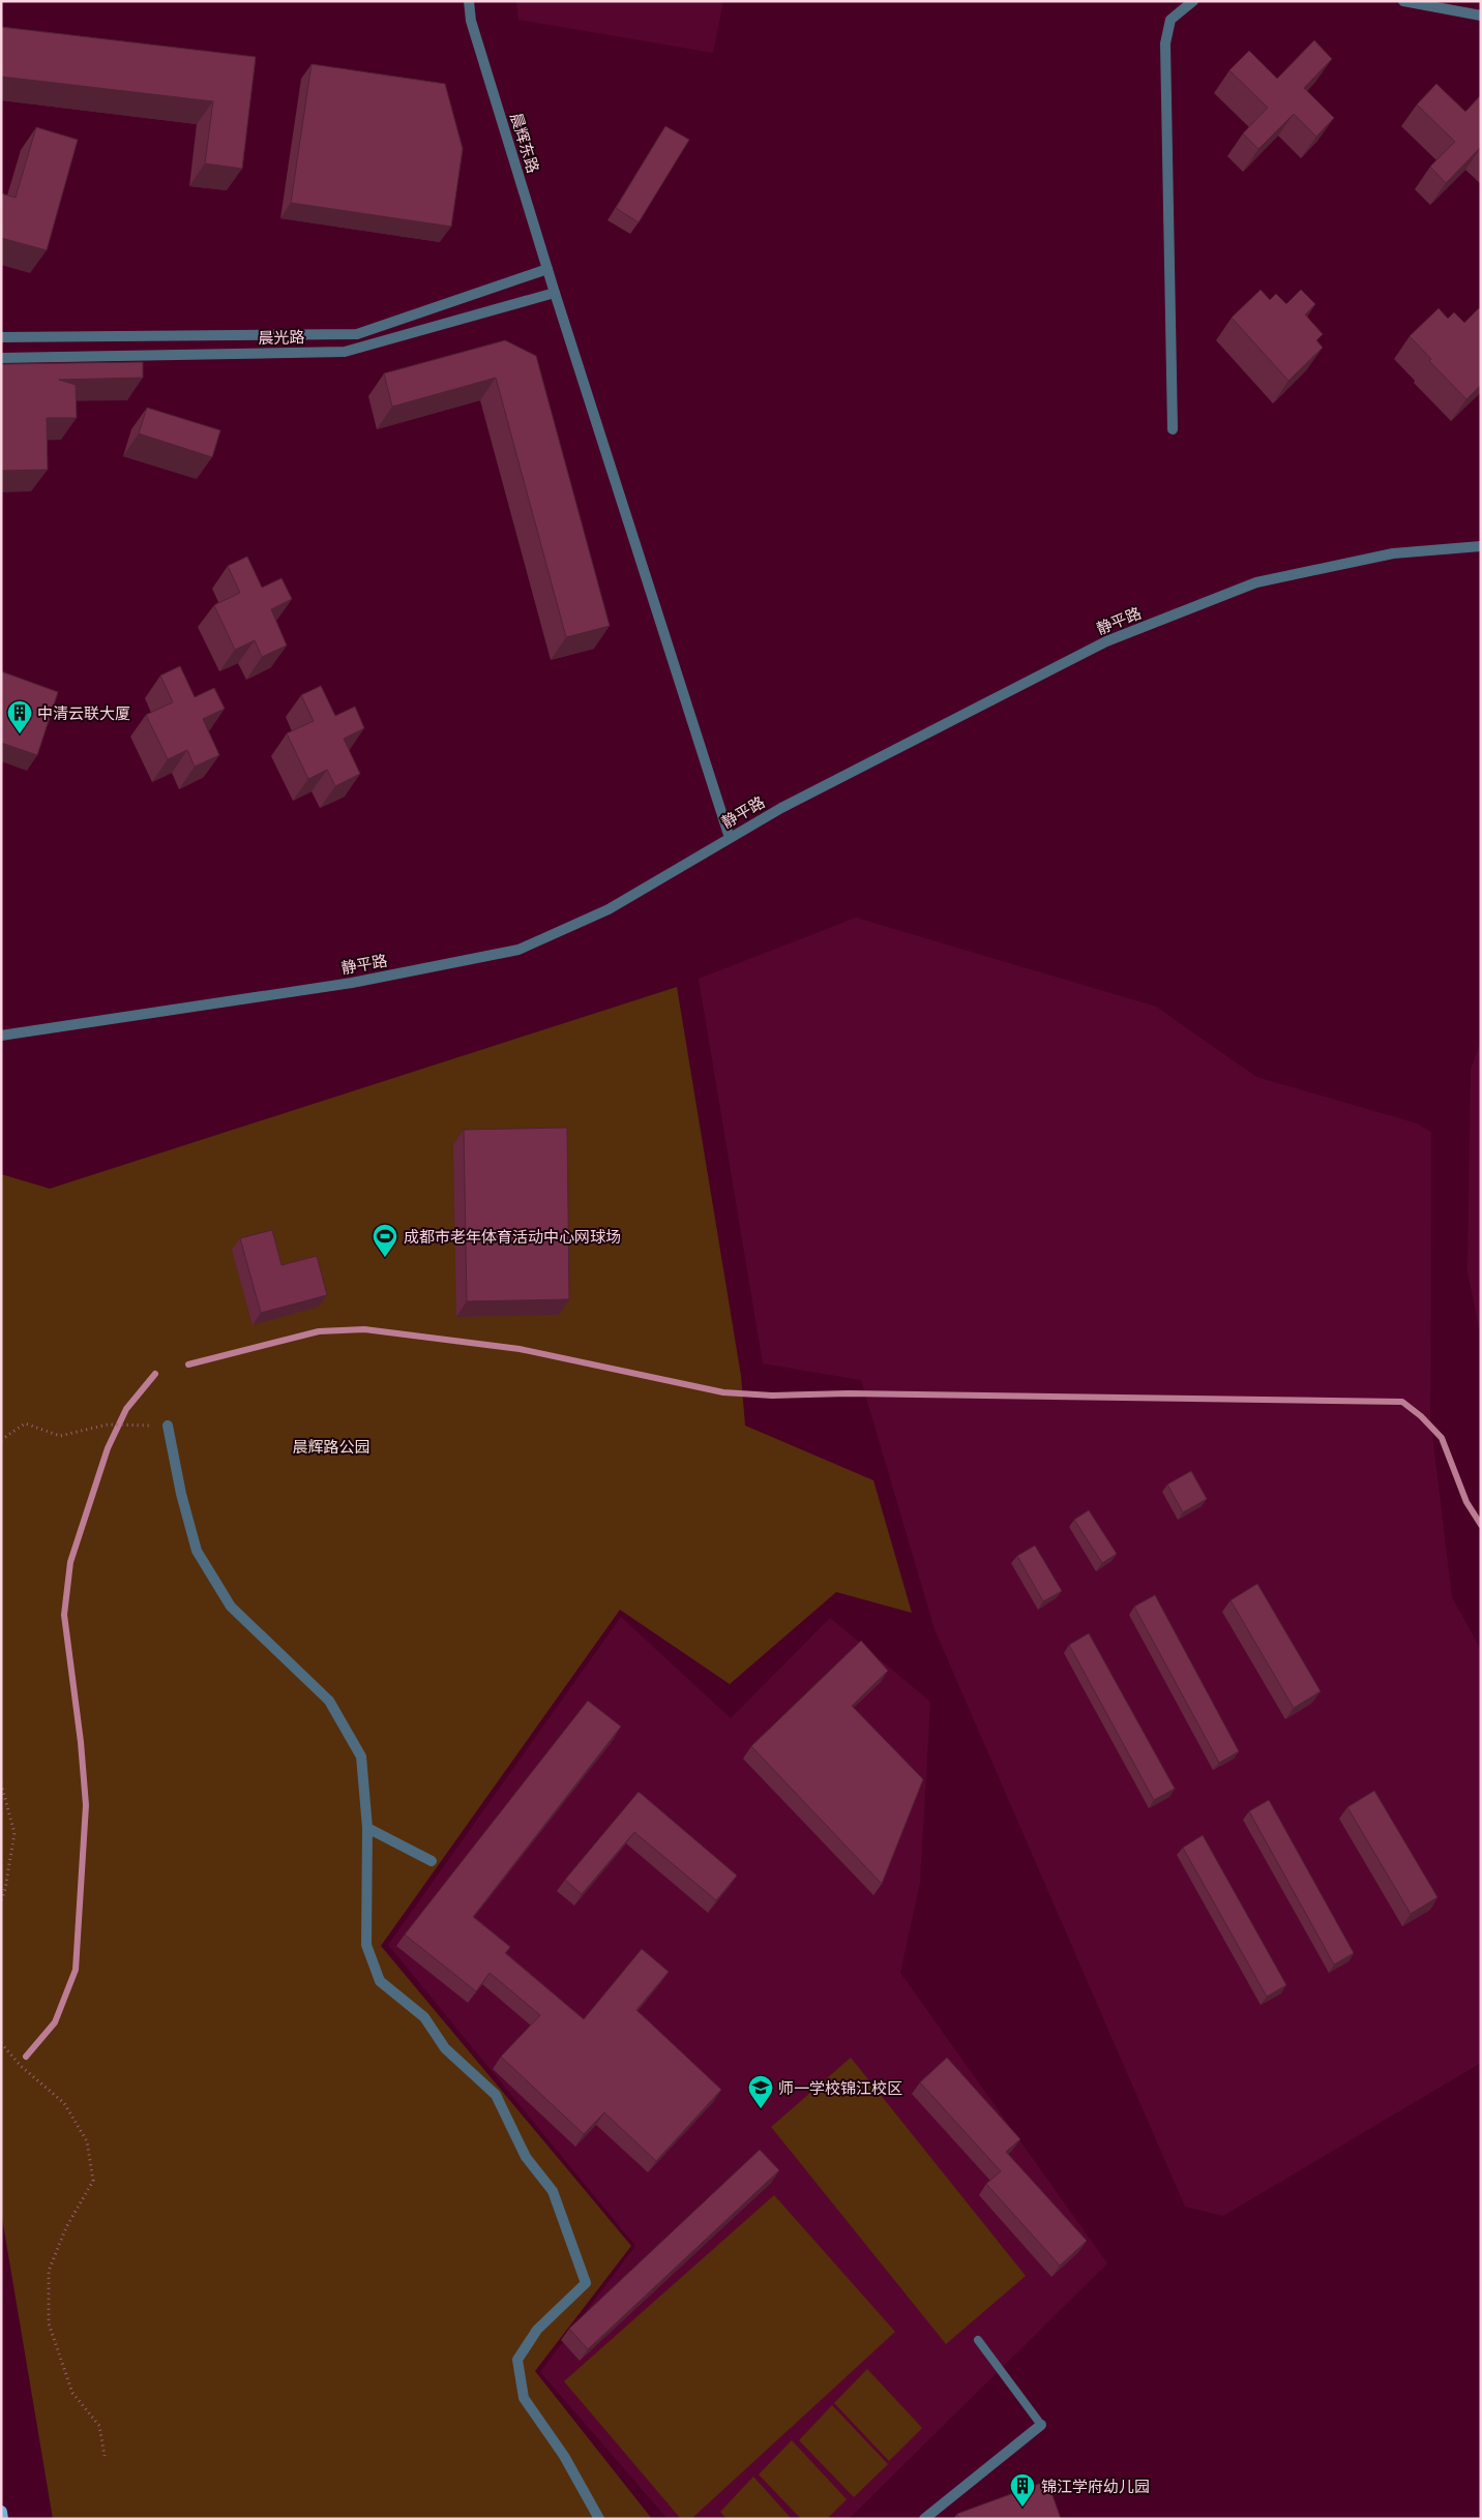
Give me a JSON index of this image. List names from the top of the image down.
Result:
{
  "streets": {
    "street": ["晨辉东路", "晨光路", "静平路"]
  },
  "crossings": [
    ["晨辉东路", "晨光路"],
    ["晨辉东路", "静平路"]
  ],
  "parks": ["晨辉路公园"],
  "places": {
    "building": ["中清云联大厦", "锦江学府幼儿园"],
    "sports": ["成都市老年体育活动中心网球场"],
    "school or university": ["师一学校锦江校区"]
  }
}
